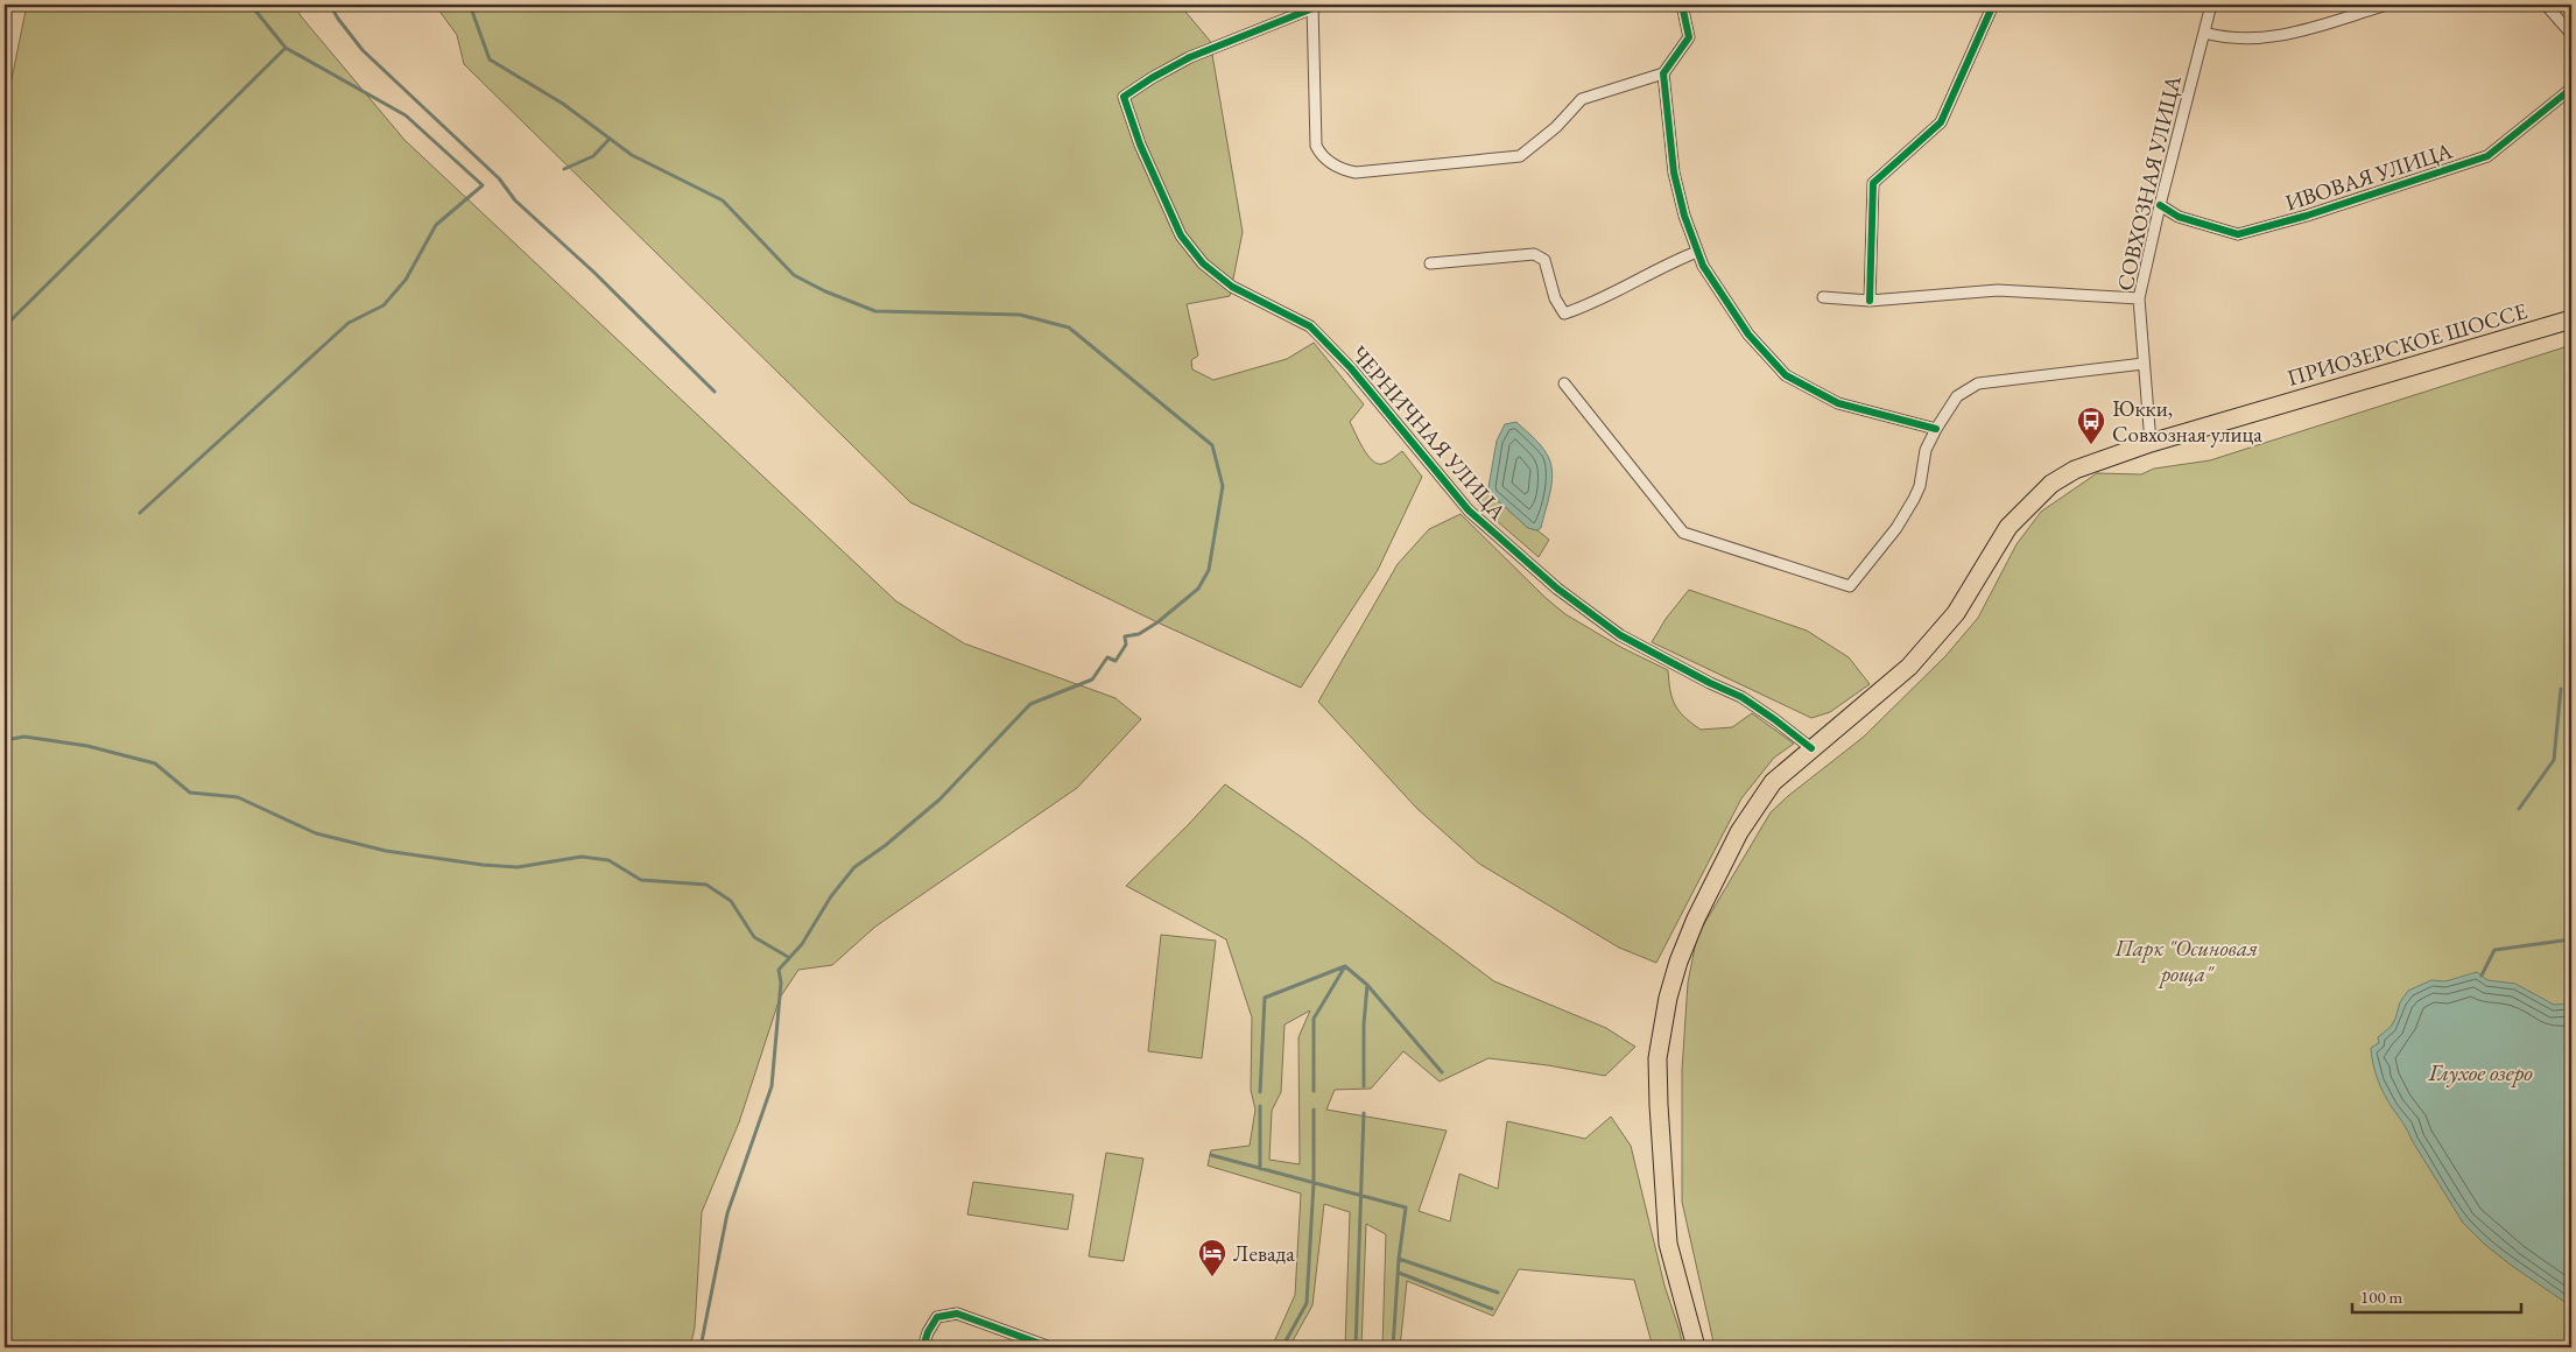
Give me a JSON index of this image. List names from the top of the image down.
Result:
{
  "streets": {
    "main road": ["ПРИОЗЕРСКОЕ ШОССЕ"],
    "street": ["ИВОВАЯ УЛИЦА", "СОВХОЗНАЯ УЛИЦА", "ЧЕРНИЧНАЯ УЛИЦА"]
  },
  "crossings": [
    ["ИВОВАЯ УЛИЦА", "СОВХОЗНАЯ УЛИЦА"],
    ["СОВХОЗНАЯ УЛИЦА", "ПРИОЗЕРСКОЕ ШОССЕ"],
    ["ПРИОЗЕРСКОЕ ШОССЕ", "ЧЕРНИЧНАЯ УЛИЦА"]
  ],
  "water": ["Глухое озеро"],
  "parks": ["Парк \"Осиновая роща\""],
  "places": {
    "bus stop": ["Юкки, Совхозная улица"],
    "hotel": ["Левада"]
  },
  "scale_bar": "100 m"
}
